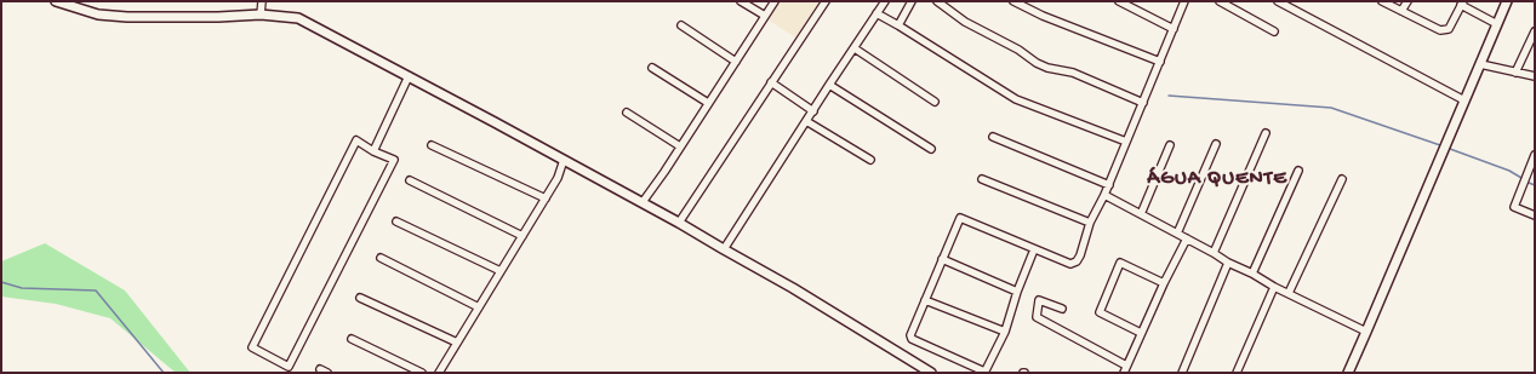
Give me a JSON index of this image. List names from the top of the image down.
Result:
{
  "districts": ["ÁGUA QUENTE"]
}
